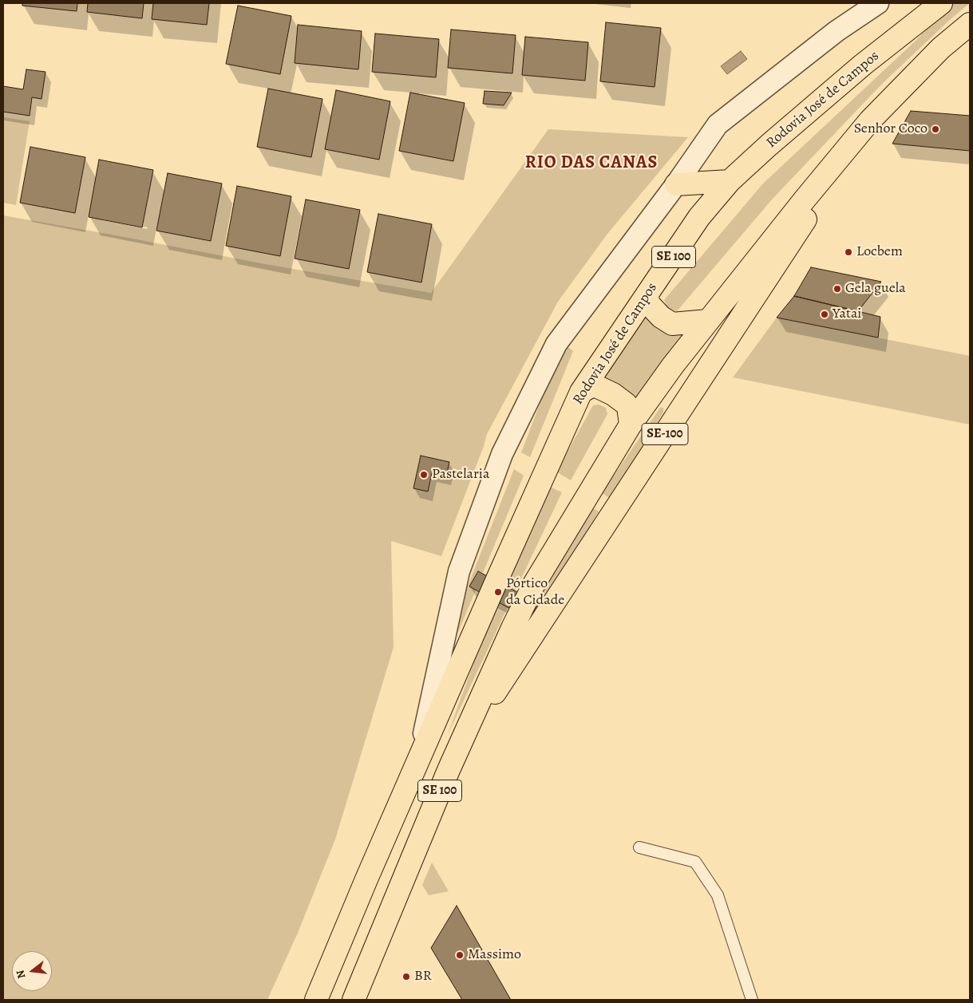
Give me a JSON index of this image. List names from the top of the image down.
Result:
{
  "streets": {
    "main road": ["Rodovia José de Campos", "SE 100", "SE-100"]
  },
  "crossings": [
    ["Rodovia José de Campos", "SE 100"],
    ["SE 100", "SE-100"]
  ],
  "districts": ["RIO DAS CANAS"],
  "places": [
    "Senhor Coco",
    "Locbem",
    "Gela guela",
    "Yatai",
    "Pastelaria",
    "Pórtico da Cidade",
    "Massimo",
    "BR"
  ],
  "north": "left"
}
